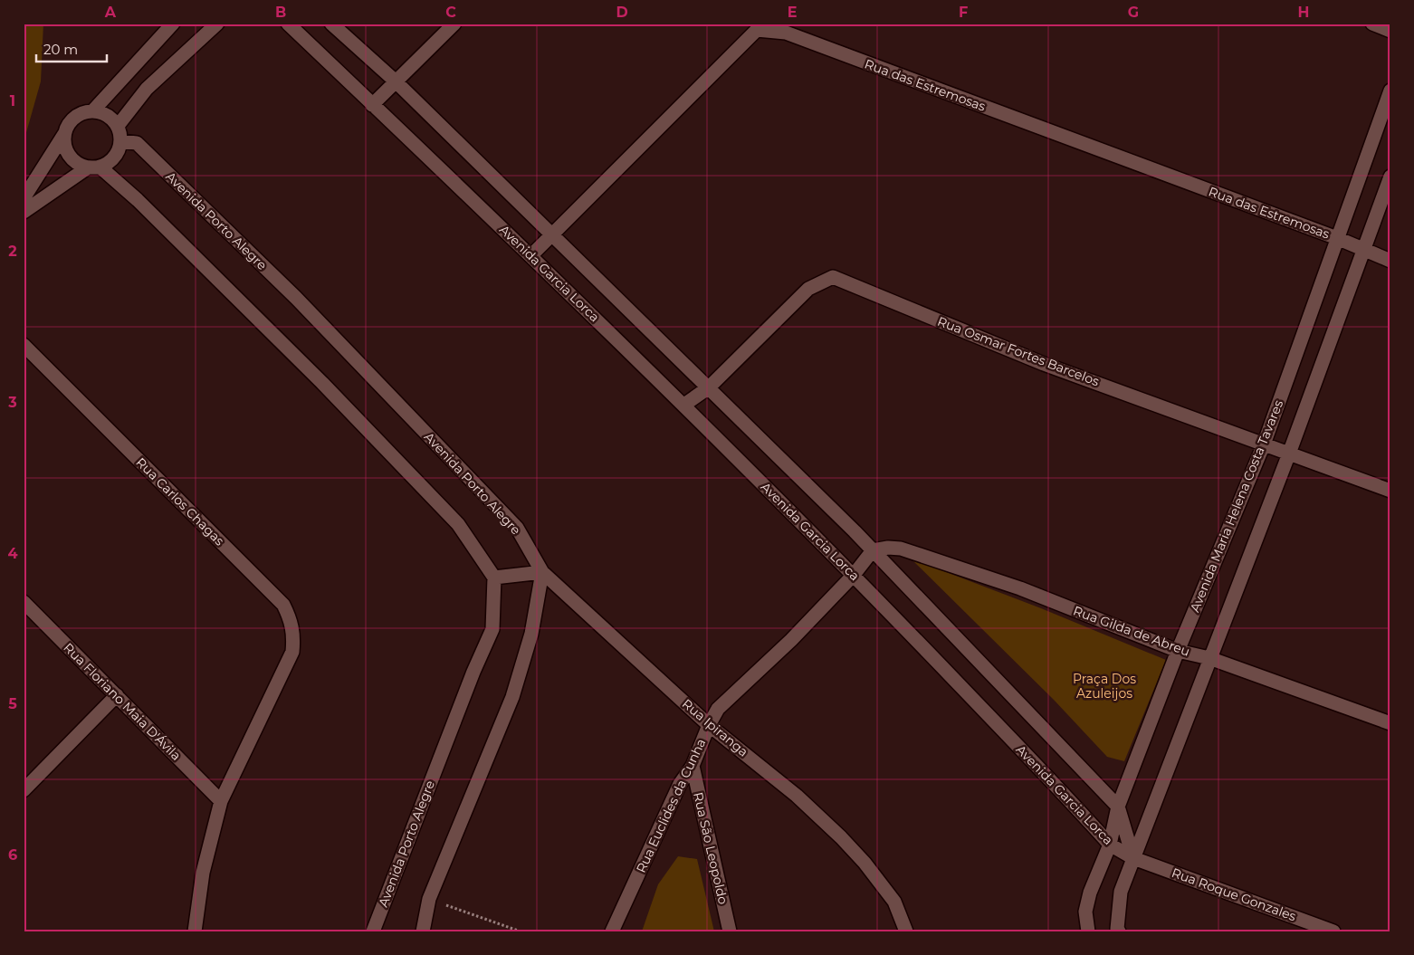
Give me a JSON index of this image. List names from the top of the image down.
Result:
{
  "streets": {
    "street": [
      "Rua das Estremosas",
      "Avenida Porto Alegre",
      "Avenida Garcia Lorca",
      "Rua Osmar Fortes Barcelos",
      "Rua Carlos Chagas",
      "Avenida Maria Helena Costa Tavares",
      "Rua Gilda de Abreu",
      "Rua Floriano Maia D'Ávila",
      "Rua Ipiranga",
      "Rua Euclides da Cunha",
      "Rua São Leopoldo",
      "Rua Roque Gonzales"
    ]
  },
  "crossings": [
    ["Rua das Estremosas", "Avenida Garcia Lorca"],
    ["Rua das Estremosas", "Avenida Maria Helena Costa Tavares"],
    ["Avenida Porto Alegre", "Rua Ipiranga"],
    ["Avenida Garcia Lorca", "Rua Osmar Fortes Barcelos"],
    ["Avenida Garcia Lorca", "Avenida Maria Helena Costa Tavares"],
    ["Avenida Garcia Lorca", "Rua Gilda de Abreu"],
    ["Avenida Garcia Lorca", "Rua Euclides da Cunha"],
    ["Avenida Garcia Lorca", "Rua Roque Gonzales"],
    ["Rua Osmar Fortes Barcelos", "Avenida Maria Helena Costa Tavares"],
    ["Rua Carlos Chagas", "Rua Floriano Maia D'Ávila"],
    ["Avenida Maria Helena Costa Tavares", "Rua Gilda de Abreu"],
    ["Rua Gilda de Abreu", "Rua Euclides da Cunha"],
    ["Rua Ipiranga", "Rua Euclides da Cunha"],
    ["Rua Euclides da Cunha", "Rua São Leopoldo"]
  ],
  "parks": ["Praça Dos Azuleijos"],
  "scale_bar": "20 m",
  "grid": {
    "columns": [
      "A",
      "B",
      "C",
      "D",
      "E",
      "F",
      "G",
      "H"
    ],
    "rows": [
      "1",
      "2",
      "3",
      "4",
      "5",
      "6"
    ]
  }
}
